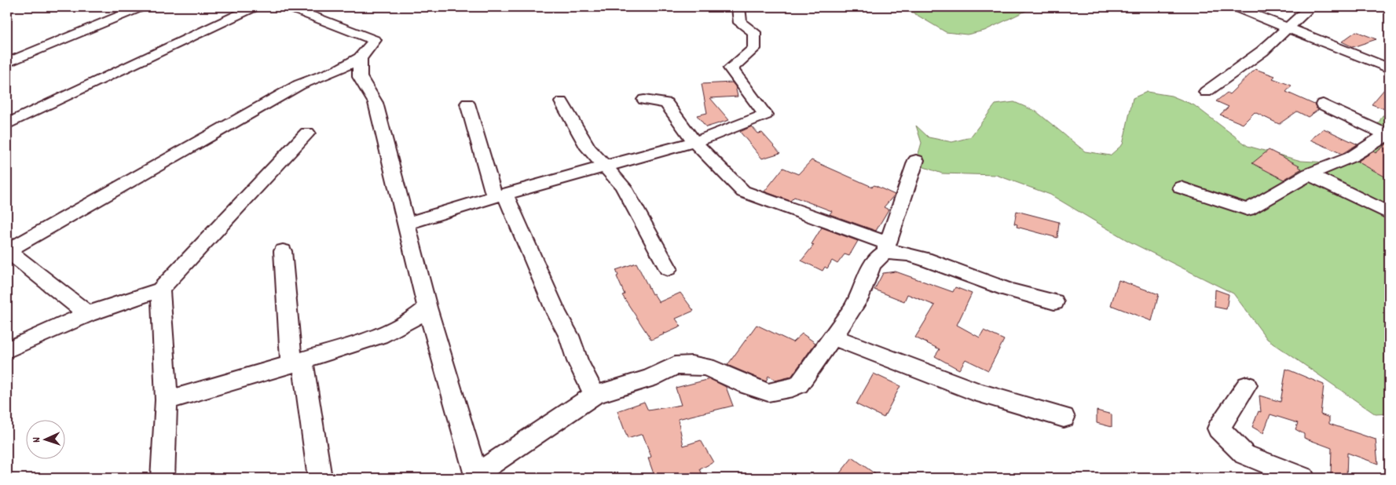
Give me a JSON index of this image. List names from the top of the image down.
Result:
{
  "north": "left"
}
